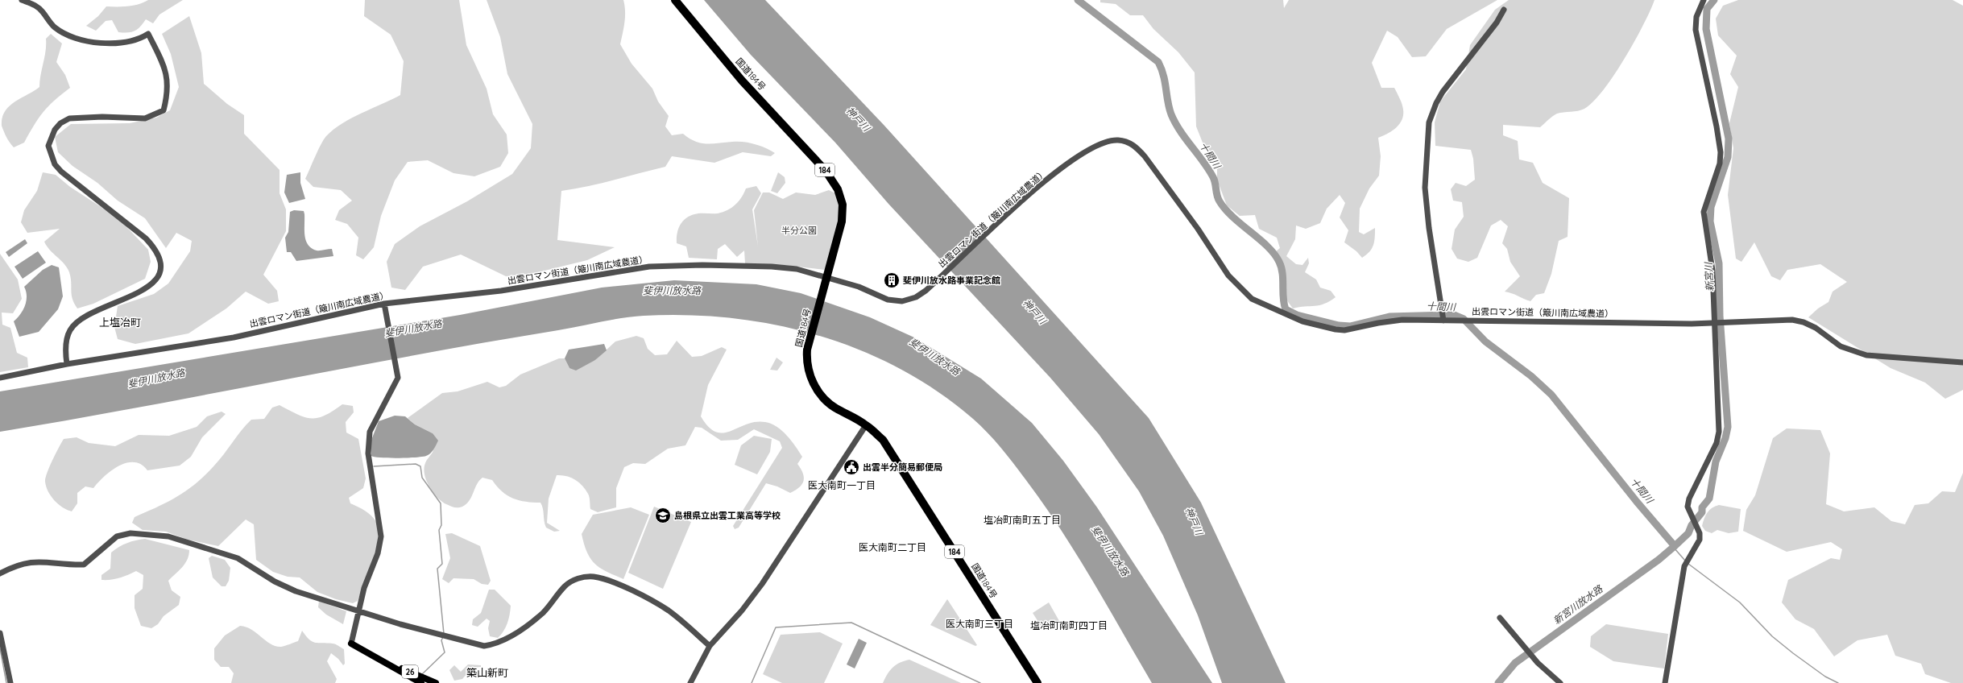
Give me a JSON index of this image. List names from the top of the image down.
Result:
{
  "streets": {
    "highway": ["国道184号", "184"],
    "main road": ["26"],
    "street": ["出雲ロマン街道（簸川南広域農道）"]
  },
  "crossings": [
    ["国道184号", "出雲ロマン街道（簸川南広域農道）"]
  ],
  "districts": [
    "上塩冶町",
    "医大南町一丁目",
    "塩冶町南町五丁目",
    "医大南町二丁目",
    "医大南町三丁目",
    "塩冶町南町四丁目",
    "築山新町"
  ],
  "water": [
    "神戸川",
    "十間川",
    "新宮川",
    "斐伊川放水路",
    "新宮川放水路"
  ],
  "parks": ["半分公園"],
  "places": {
    "building": ["斐伊川放水路事業記念館"],
    "public building": ["出雲半分簡易郵便局"],
    "school or university": ["島根県立出雲工業高等学校"]
  }
}
